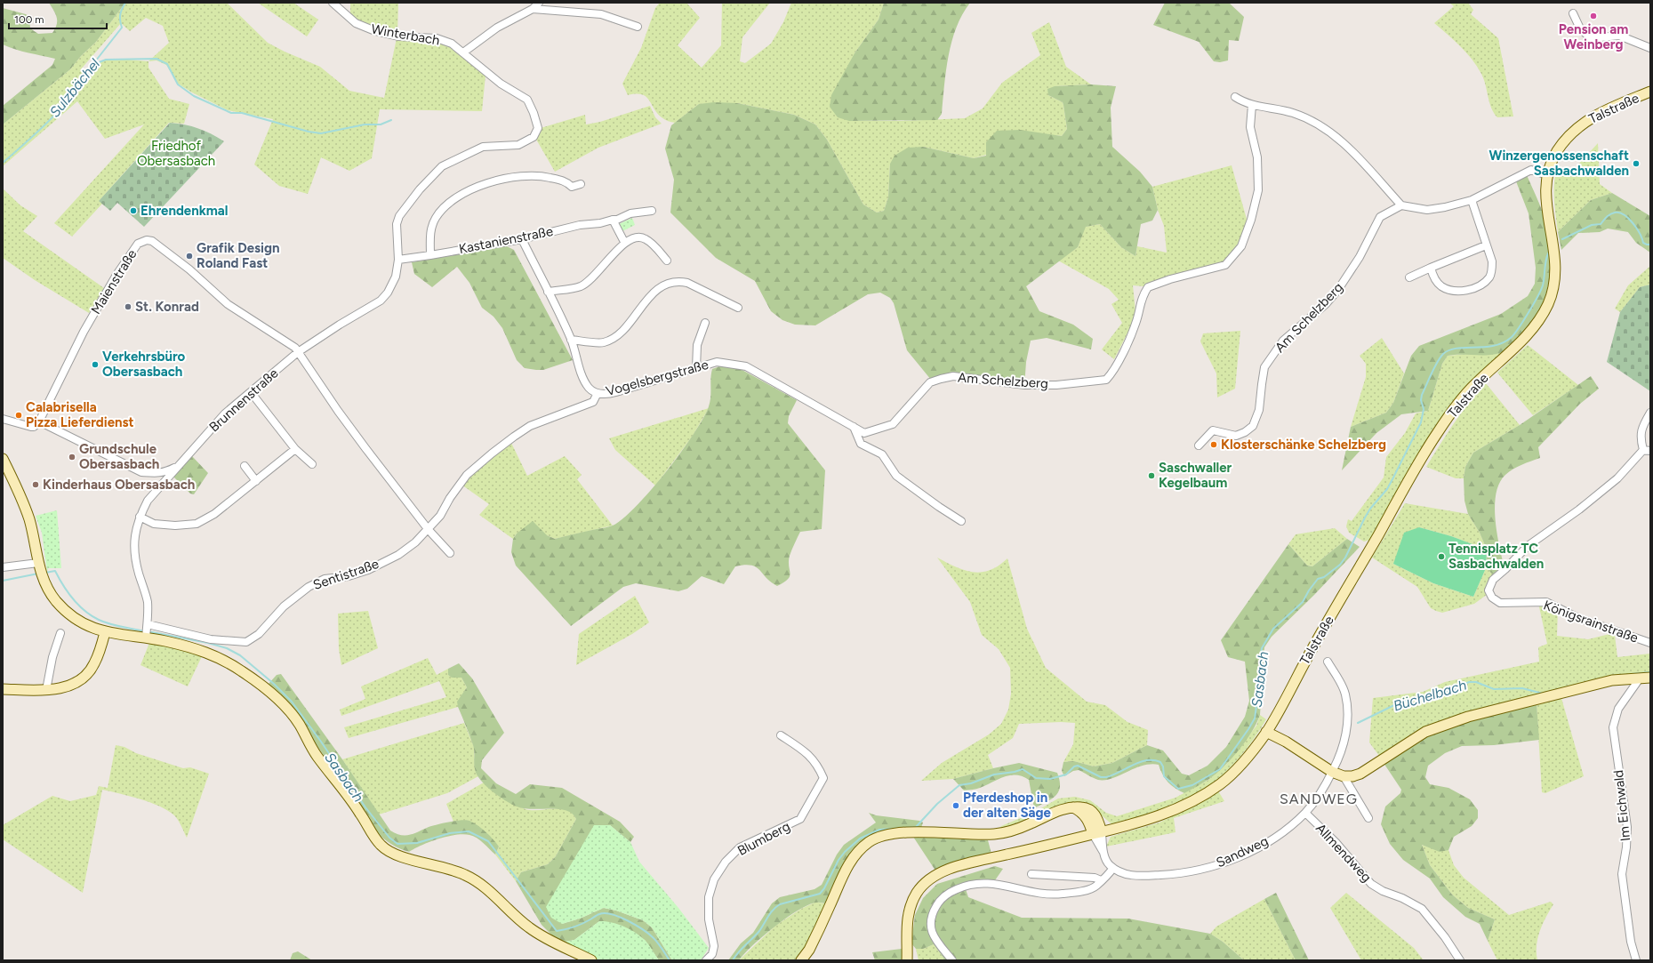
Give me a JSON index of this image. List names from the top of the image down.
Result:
{
  "streets": {
    "main road": ["Talstraße"],
    "street": [
      "Winterbach",
      "Kastanienstraße",
      "Maienstraße",
      "Am Schelzberg",
      "Vogelsbergstraße",
      "Brunnenstraße",
      "Sentistraße",
      "Königsrainstraße",
      "Im Eichwald",
      "Blumberg",
      "Sandweg",
      "Allmendweg"
    ]
  },
  "crossings": [
    ["Winterbach", "Kastanienstraße"],
    ["Winterbach", "Brunnenstraße"],
    ["Kastanienstraße", "Vogelsbergstraße"],
    ["Kastanienstraße", "Brunnenstraße"],
    ["Maienstraße", "Brunnenstraße"],
    ["Am Schelzberg", "Vogelsbergstraße"],
    ["Vogelsbergstraße", "Sentistraße"],
    ["Brunnenstraße", "Sentistraße"],
    ["Sandweg", "Allmendweg"]
  ],
  "districts": ["SANDWEG"],
  "water": ["Sulzbächel", "Sasbach", "Büchelbach"],
  "parks": ["Friedhof Obersasbach"],
  "places": [
    "Pension am Weinberg",
    "Winzergenossenschaft Sasbachwalden",
    "Ehrendenkmal",
    "Grafik Design Roland Fast",
    "St. Konrad",
    "Verkehrsbüro Obersasbach",
    "Calabrisella Pizza Lieferdienst",
    "Klosterschänke Schelzberg",
    "Grundschule Obersasbach",
    "Saschwaller Kegelbaum",
    "Kinderhaus Obersasbach",
    "Tennisplatz TC Sasbachwalden",
    "Pferdeshop in der alten Säge"
  ],
  "scale_bar": "100 m"
}
